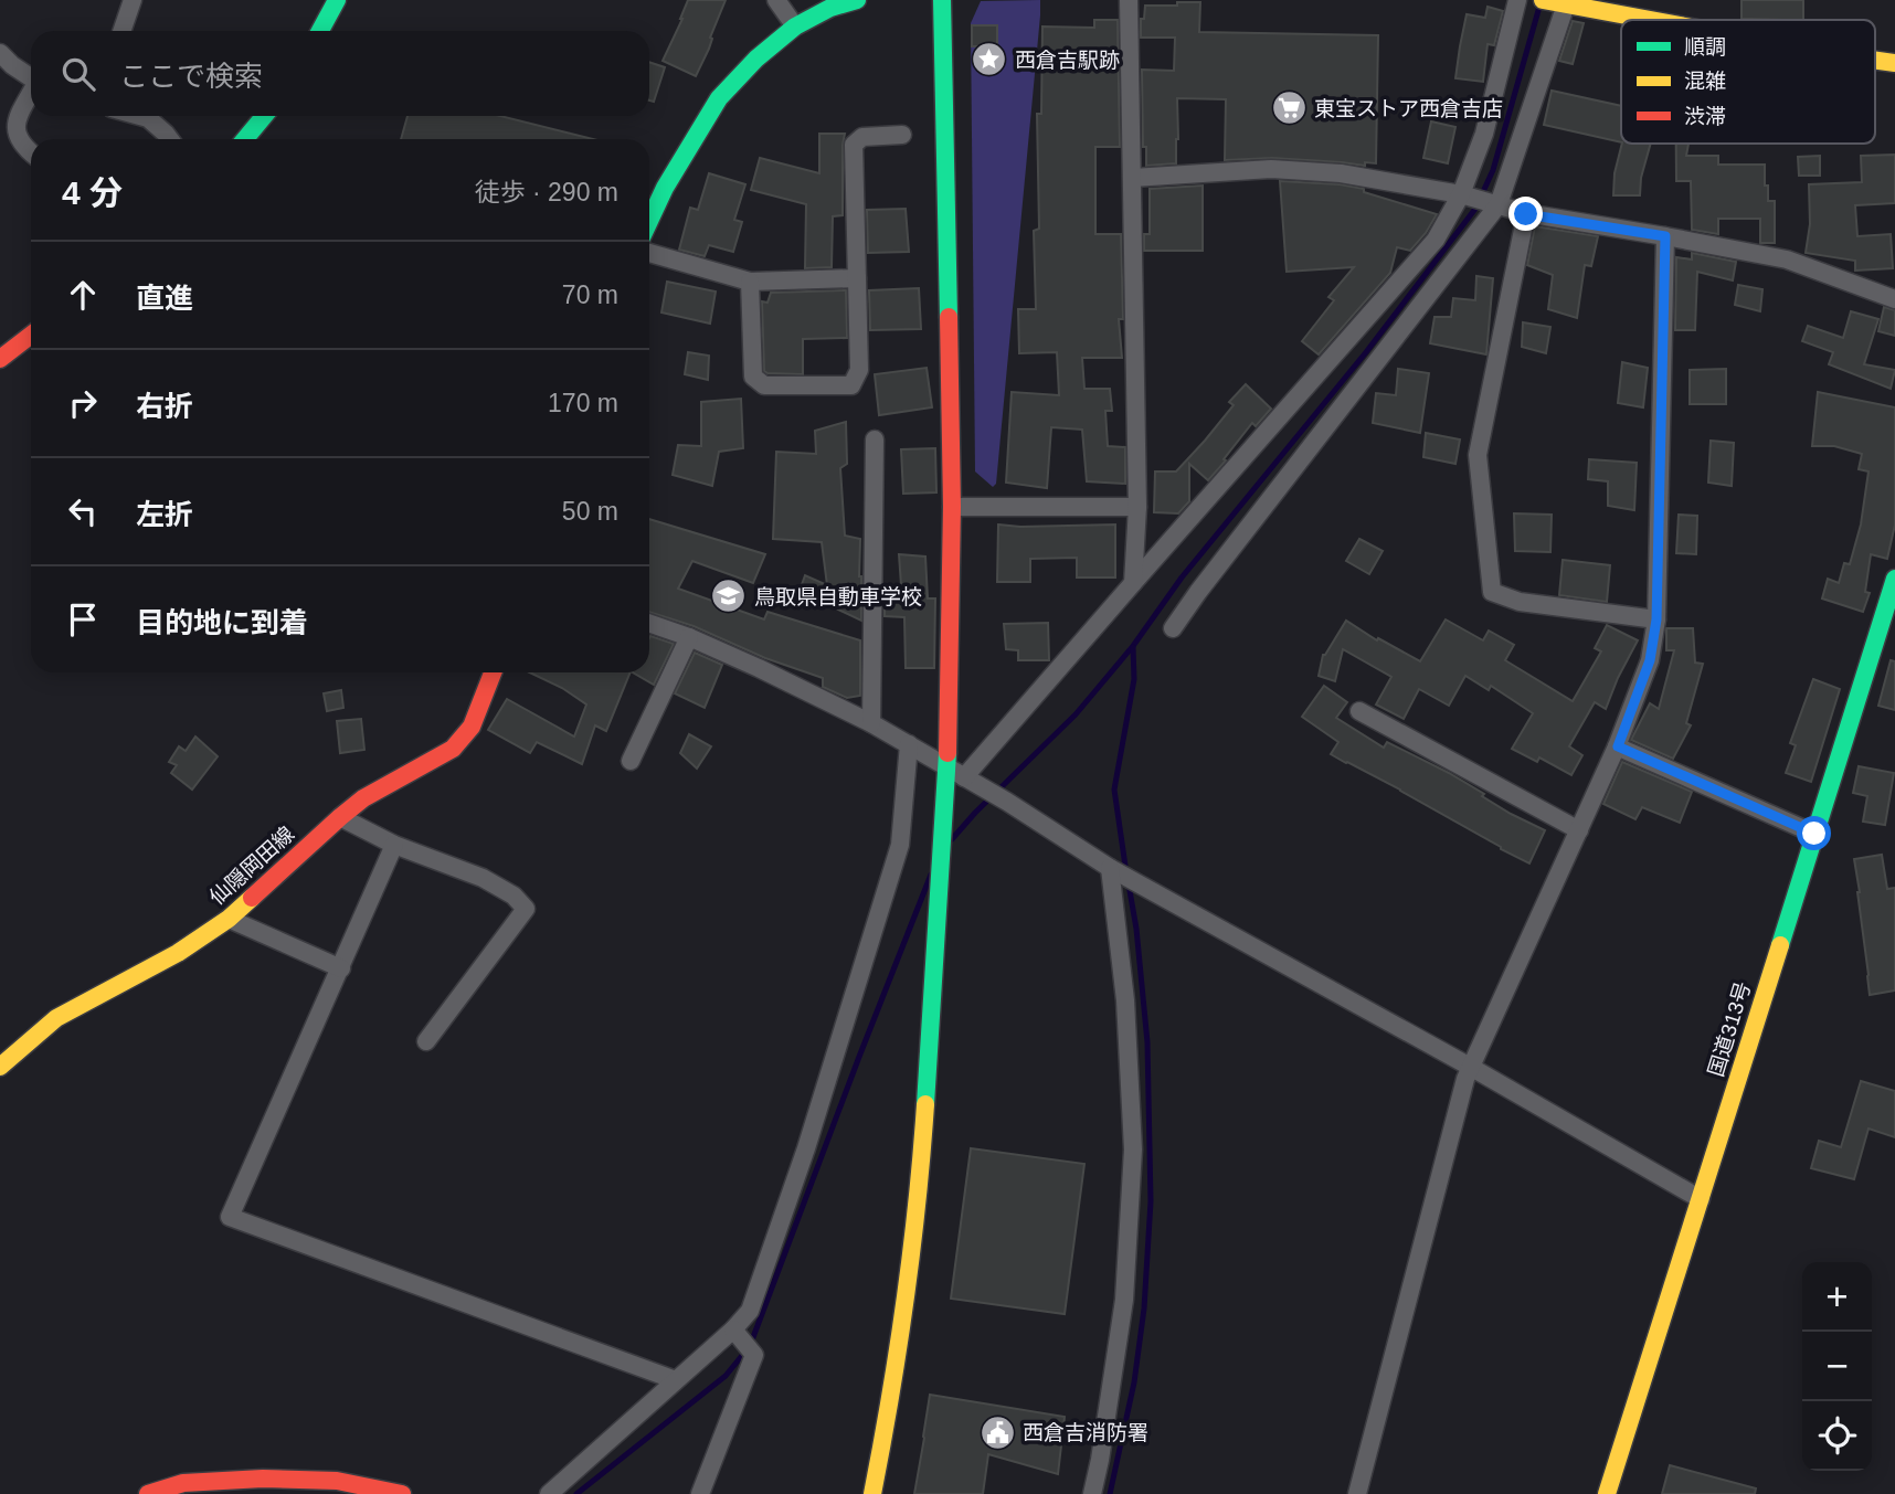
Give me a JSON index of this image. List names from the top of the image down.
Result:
{
  "streets": {
    "main road": ["仙隠岡田線", "国道313号"]
  },
  "places": {
    "place": ["西倉吉駅跡"],
    "supermarket": ["東宝ストア西倉吉店"],
    "school or university": ["鳥取県自動車学校"],
    "public building": ["西倉吉消防署"]
  },
  "legend": ["順調", "混雑", "渋滞"],
  "page": {
    "search": "ここで検索",
    "heading": ["4 分", "徒歩 · 290 m"],
    "list": [
      ["直進", "70 m"],
      ["右折", "170 m"],
      ["左折", "50 m"],
      "目的地に到着"
    ],
    "map_buttons": ["+", "−"]
  }
}
